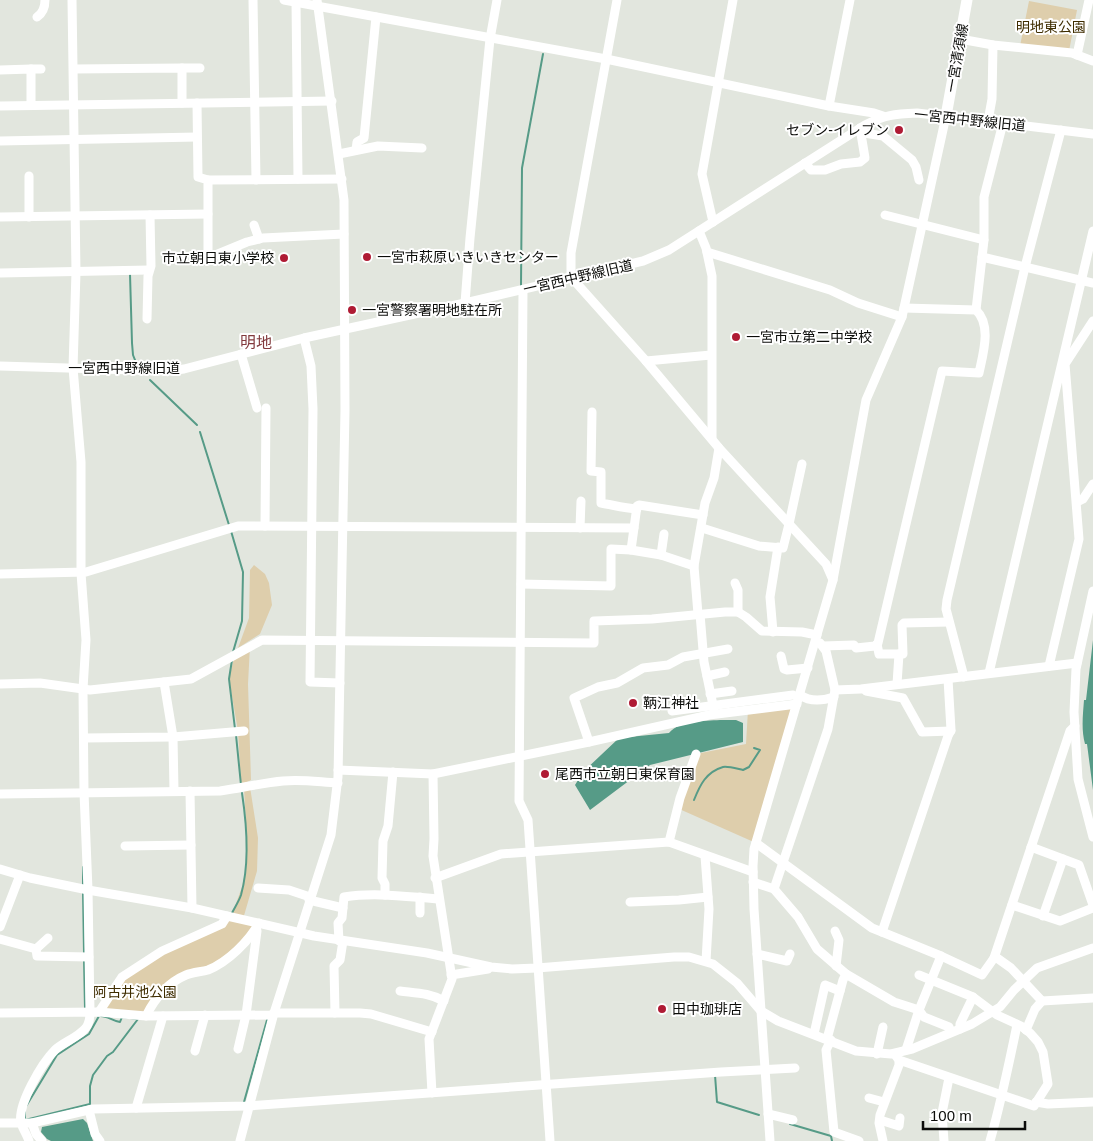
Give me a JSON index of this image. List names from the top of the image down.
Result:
{
  "streets": {
    "main road": ["一宮清須線"],
    "street": ["一宮西中野線旧道"]
  },
  "crossings": [
    ["一宮清須線", "一宮西中野線旧道"]
  ],
  "districts": ["明地"],
  "parks": ["明地東公園", "阿古井池公園"],
  "places": [
    "セブン-イレブン",
    "一宮市萩原いきいきセンター",
    "市立朝日東小学校",
    "一宮警察署明地駐在所",
    "一宮市立第二中学校",
    "鞆江神社",
    "尾西市立朝日東保育園",
    "田中珈琲店"
  ],
  "scale_bar": "100 m"
}
